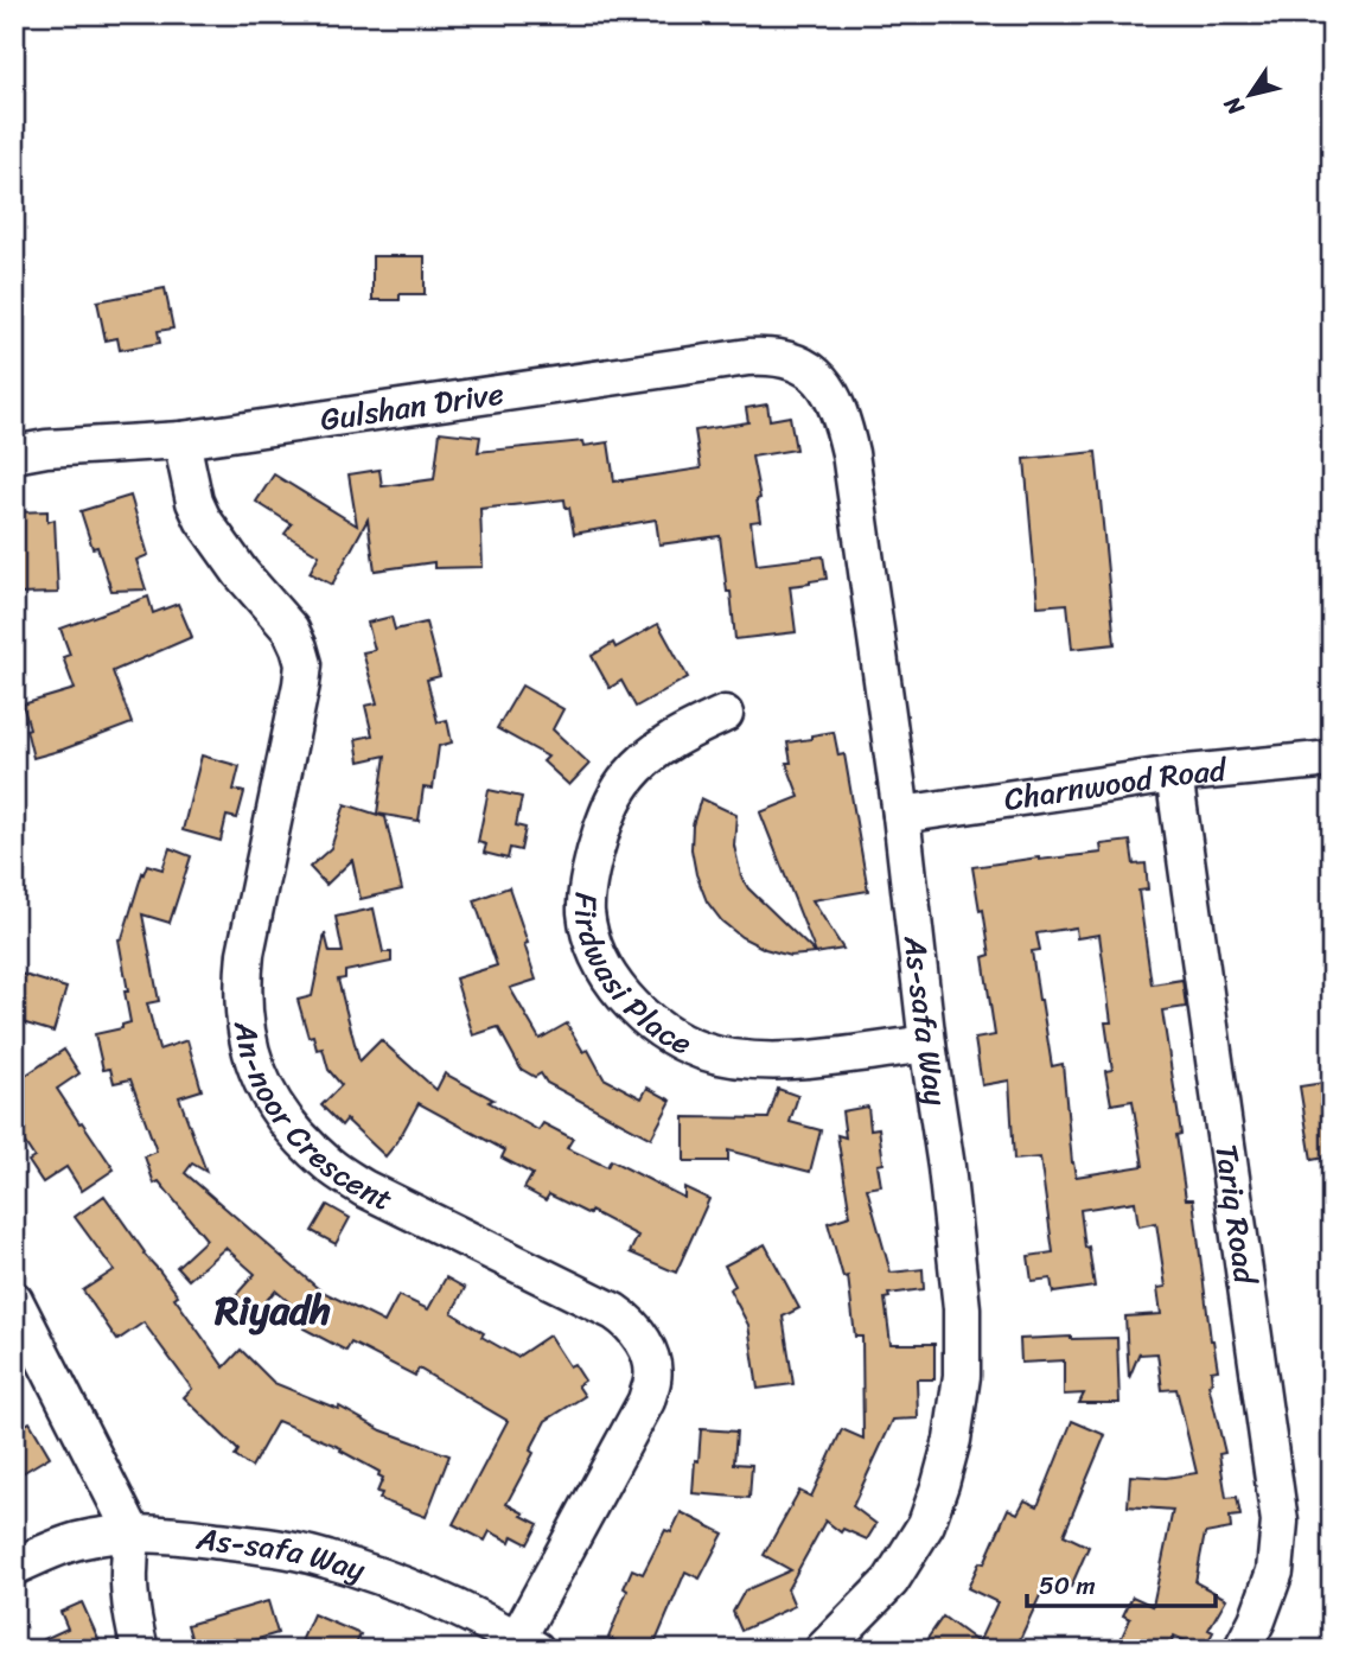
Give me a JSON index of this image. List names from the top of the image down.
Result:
{
  "streets": {
    "street": [
      "Gulshan Drive",
      "Charnwood Road",
      "Firdwasi Place",
      "As-safa Way",
      "An-noor Crescent",
      "Tariq Road"
    ]
  },
  "crossings": [
    ["Gulshan Drive", "As-safa Way"],
    ["Gulshan Drive", "An-noor Crescent"],
    ["Charnwood Road", "As-safa Way"],
    ["Charnwood Road", "Tariq Road"],
    ["Firdwasi Place", "As-safa Way"],
    ["As-safa Way", "An-noor Crescent"]
  ],
  "districts": ["Riyadh"],
  "scale_bar": "50 m",
  "north": "bottom left"
}
